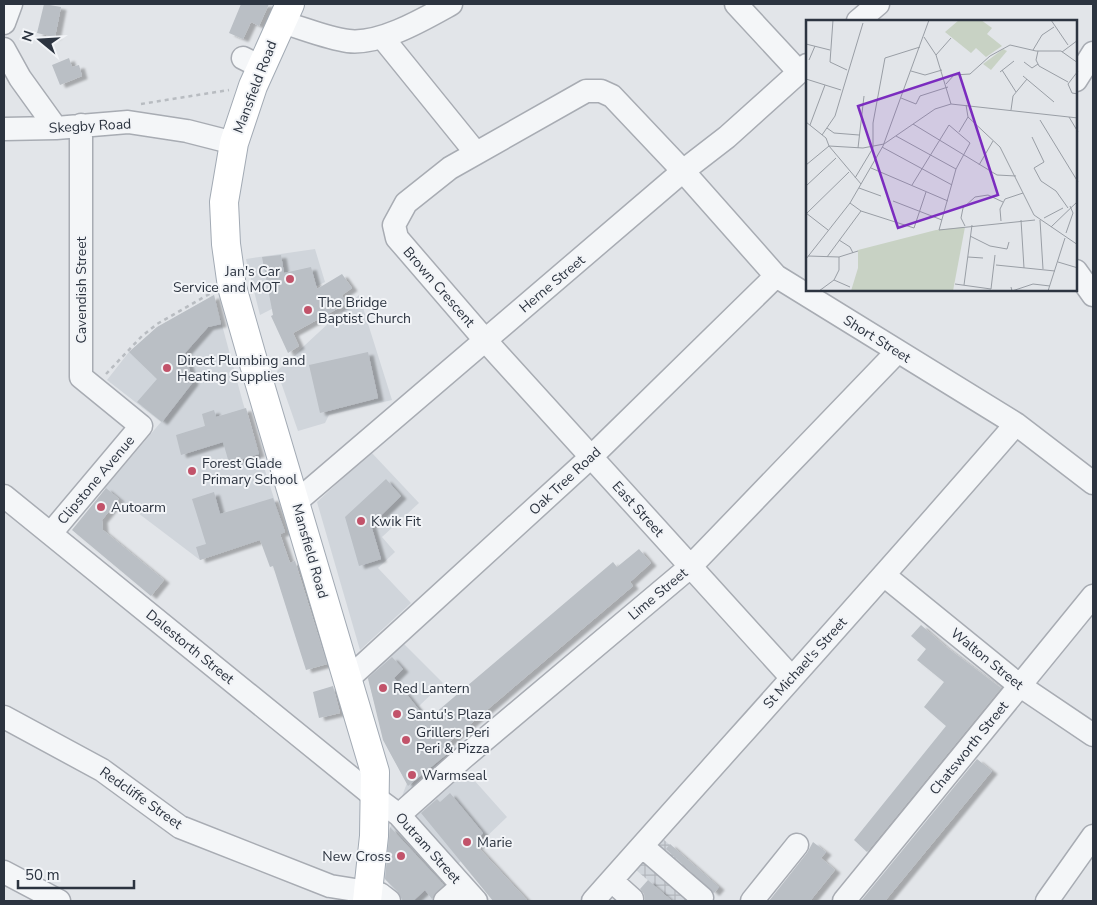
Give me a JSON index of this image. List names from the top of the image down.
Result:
{
  "streets": {
    "main road": ["Mansfield Road"],
    "street": [
      "Skegby Road",
      "Herne Street",
      "Brown Crescent",
      "Cavendish Street",
      "Short Street",
      "Clipstone Avenue",
      "Oak Tree Road",
      "East Street",
      "Lime Street",
      "Dalestorth Street",
      "Walton Street",
      "St Michael's Street",
      "Chatsworth Street",
      "Redcliffe Street",
      "Outram Street"
    ]
  },
  "crossings": [
    ["Mansfield Road", "Skegby Road"],
    ["Mansfield Road", "Herne Street"],
    ["Mansfield Road", "Oak Tree Road"],
    ["Mansfield Road", "Dalestorth Street"],
    ["Mansfield Road", "Redcliffe Street"],
    ["Mansfield Road", "Outram Street"],
    ["Skegby Road", "Cavendish Street"],
    ["Herne Street", "Brown Crescent"],
    ["Herne Street", "Short Street"],
    ["Herne Street", "East Street"],
    ["Brown Crescent", "Short Street"],
    ["Brown Crescent", "East Street"],
    ["Cavendish Street", "Clipstone Avenue"],
    ["Short Street", "Oak Tree Road"],
    ["Short Street", "Lime Street"],
    ["Short Street", "St Michael's Street"],
    ["Clipstone Avenue", "Dalestorth Street"],
    ["Oak Tree Road", "East Street"],
    ["East Street", "Lime Street"],
    ["East Street", "St Michael's Street"],
    ["Lime Street", "Outram Street"],
    ["Dalestorth Street", "Outram Street"],
    ["Walton Street", "St Michael's Street"],
    ["Walton Street", "Chatsworth Street"]
  ],
  "places": [
    "Jan's Car Service and MOT",
    "The Bridge Baptist Church",
    "Direct Plumbing and Heating Supplies",
    "Forest Glade Primary School",
    "Autoarm",
    "Kwik Fit",
    "Red Lantern",
    "Santu's Plaza",
    "Grillers Peri Peri & Pizza",
    "Warmseal",
    "Marie",
    "New Cross"
  ],
  "scale_bar": "50 m",
  "north": "left"
}
